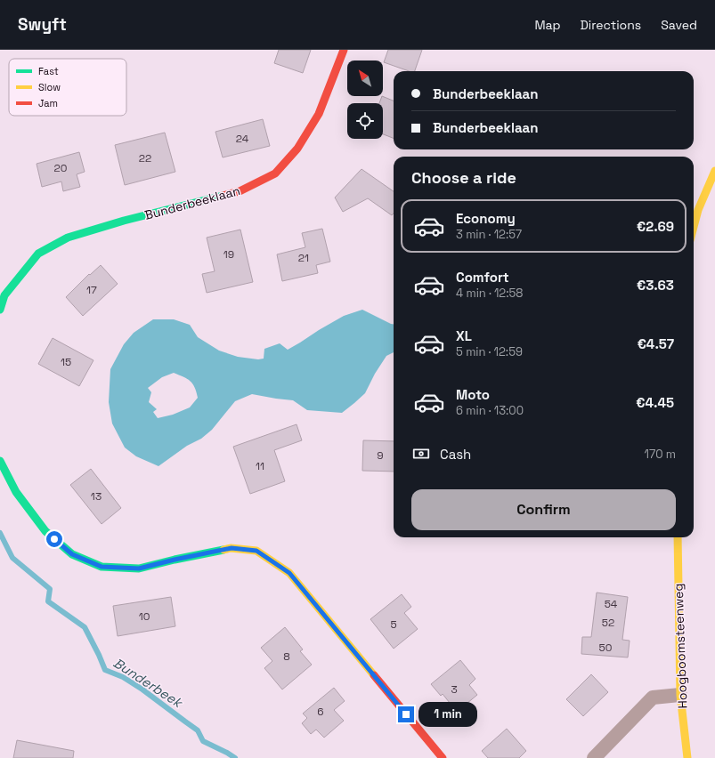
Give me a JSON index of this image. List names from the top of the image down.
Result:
{
  "streets": {
    "street": ["Bunderbeeklaan", "Hoogboomsteenweg"]
  },
  "water": ["Bunderbeek"],
  "house_numbers": [
    "24",
    "22",
    "20",
    "19",
    "21",
    "17",
    "15",
    "9",
    "11",
    "13",
    "54",
    "10",
    "52",
    "5",
    "50",
    "8",
    "3",
    "6"
  ],
  "legend": ["Fast", "Slow", "Jam"],
  "north": "top left",
  "page": {
    "header": "Swyft",
    "nav": ["Map", "Directions", "Saved"],
    "banner": ["Bunderbeeklaan", "Bunderbeeklaan"],
    "heading": "Choose a ride",
    "list": [
      {
        "name": "Economy",
        "note": "3 min · 12:57",
        "value": "€2.69"
      },
      {
        "name": "Comfort",
        "note": "4 min · 12:58",
        "value": "€3.63"
      },
      {
        "name": "XL",
        "note": "5 min · 12:59",
        "value": "€4.57"
      },
      {
        "name": "Moto",
        "note": "6 min · 13:00",
        "value": "€4.45"
      }
    ],
    "pay": ["Cash", "170 m"],
    "buttons": "Confirm",
    "bubble": "1 min"
  }
}
